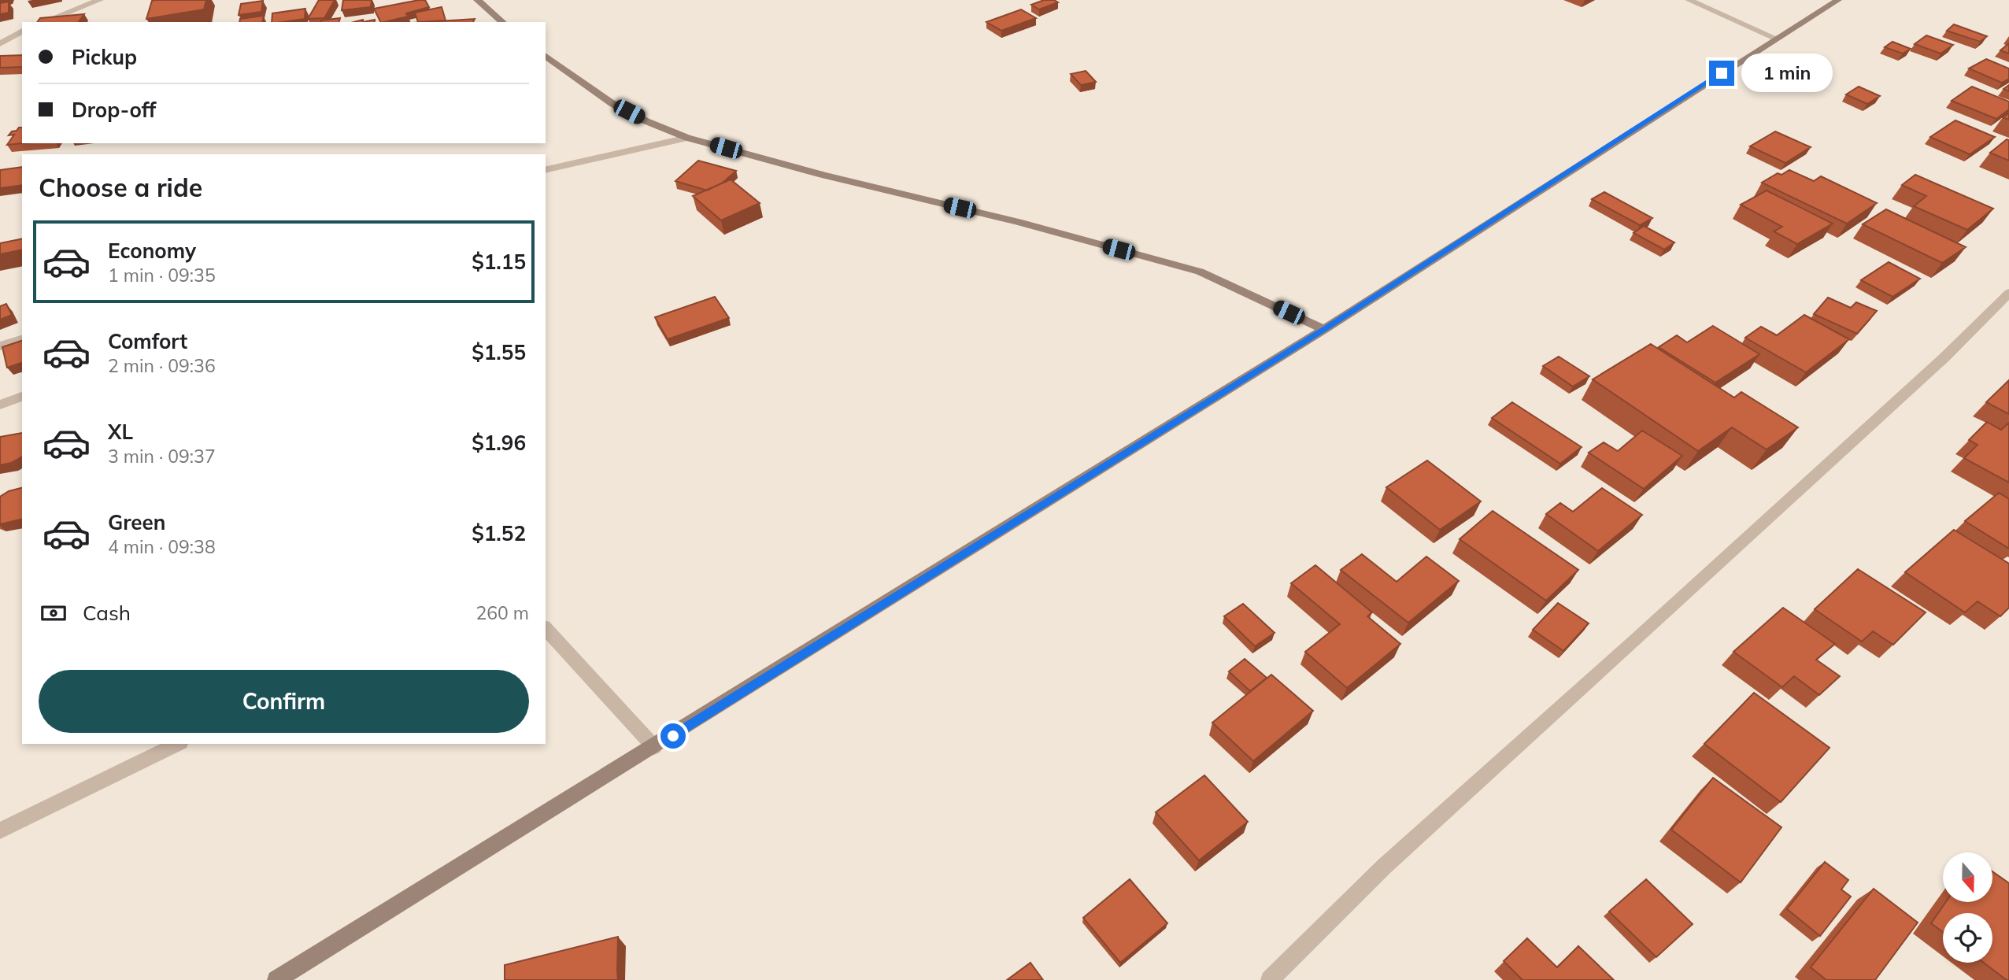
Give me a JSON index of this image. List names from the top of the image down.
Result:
{
  "north": "bottom",
  "page": {
    "banner": ["Pickup", "Drop-off"],
    "bubble": "1 min",
    "heading": "Choose a ride",
    "list": [
      {
        "name": "Economy",
        "note": "1 min · 09:35",
        "value": "$1.15"
      },
      {
        "name": "Comfort",
        "note": "2 min · 09:36",
        "value": "$1.55"
      },
      {
        "name": "XL",
        "note": "3 min · 09:37",
        "value": "$1.96"
      },
      {
        "name": "Green",
        "note": "4 min · 09:38",
        "value": "$1.52"
      }
    ],
    "pay": ["Cash", "260 m"],
    "buttons": "Confirm"
  }
}
